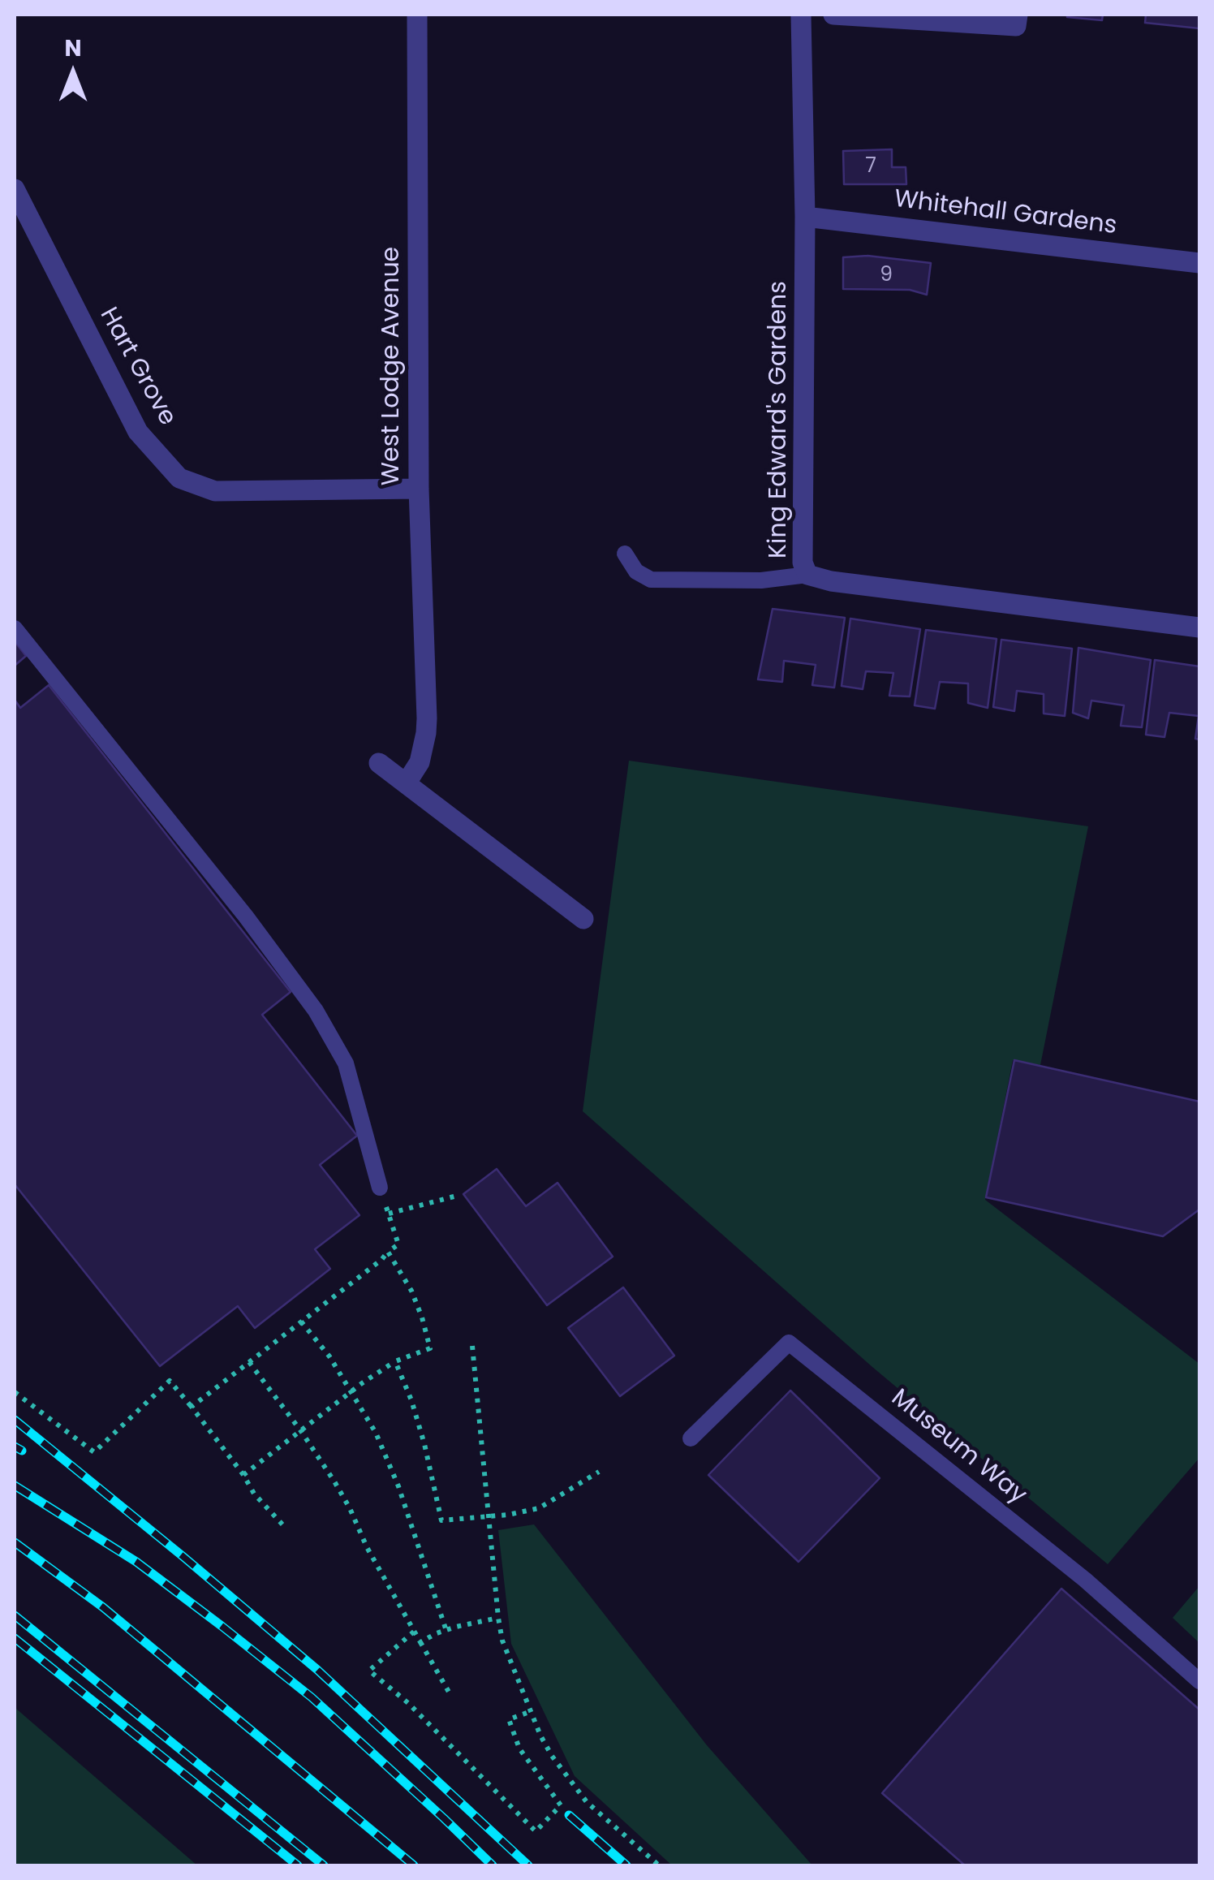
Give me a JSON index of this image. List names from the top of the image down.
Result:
{
  "streets": {
    "street": [
      "Whitehall Gardens",
      "West Lodge Avenue",
      "Hart Grove",
      "King Edward's Gardens"
    ],
    "lane": ["Museum Way"]
  },
  "crossings": [
    ["Whitehall Gardens", "King Edward's Gardens"],
    ["West Lodge Avenue", "Hart Grove"]
  ],
  "house_numbers": ["7", "9"],
  "north": "top"
}
